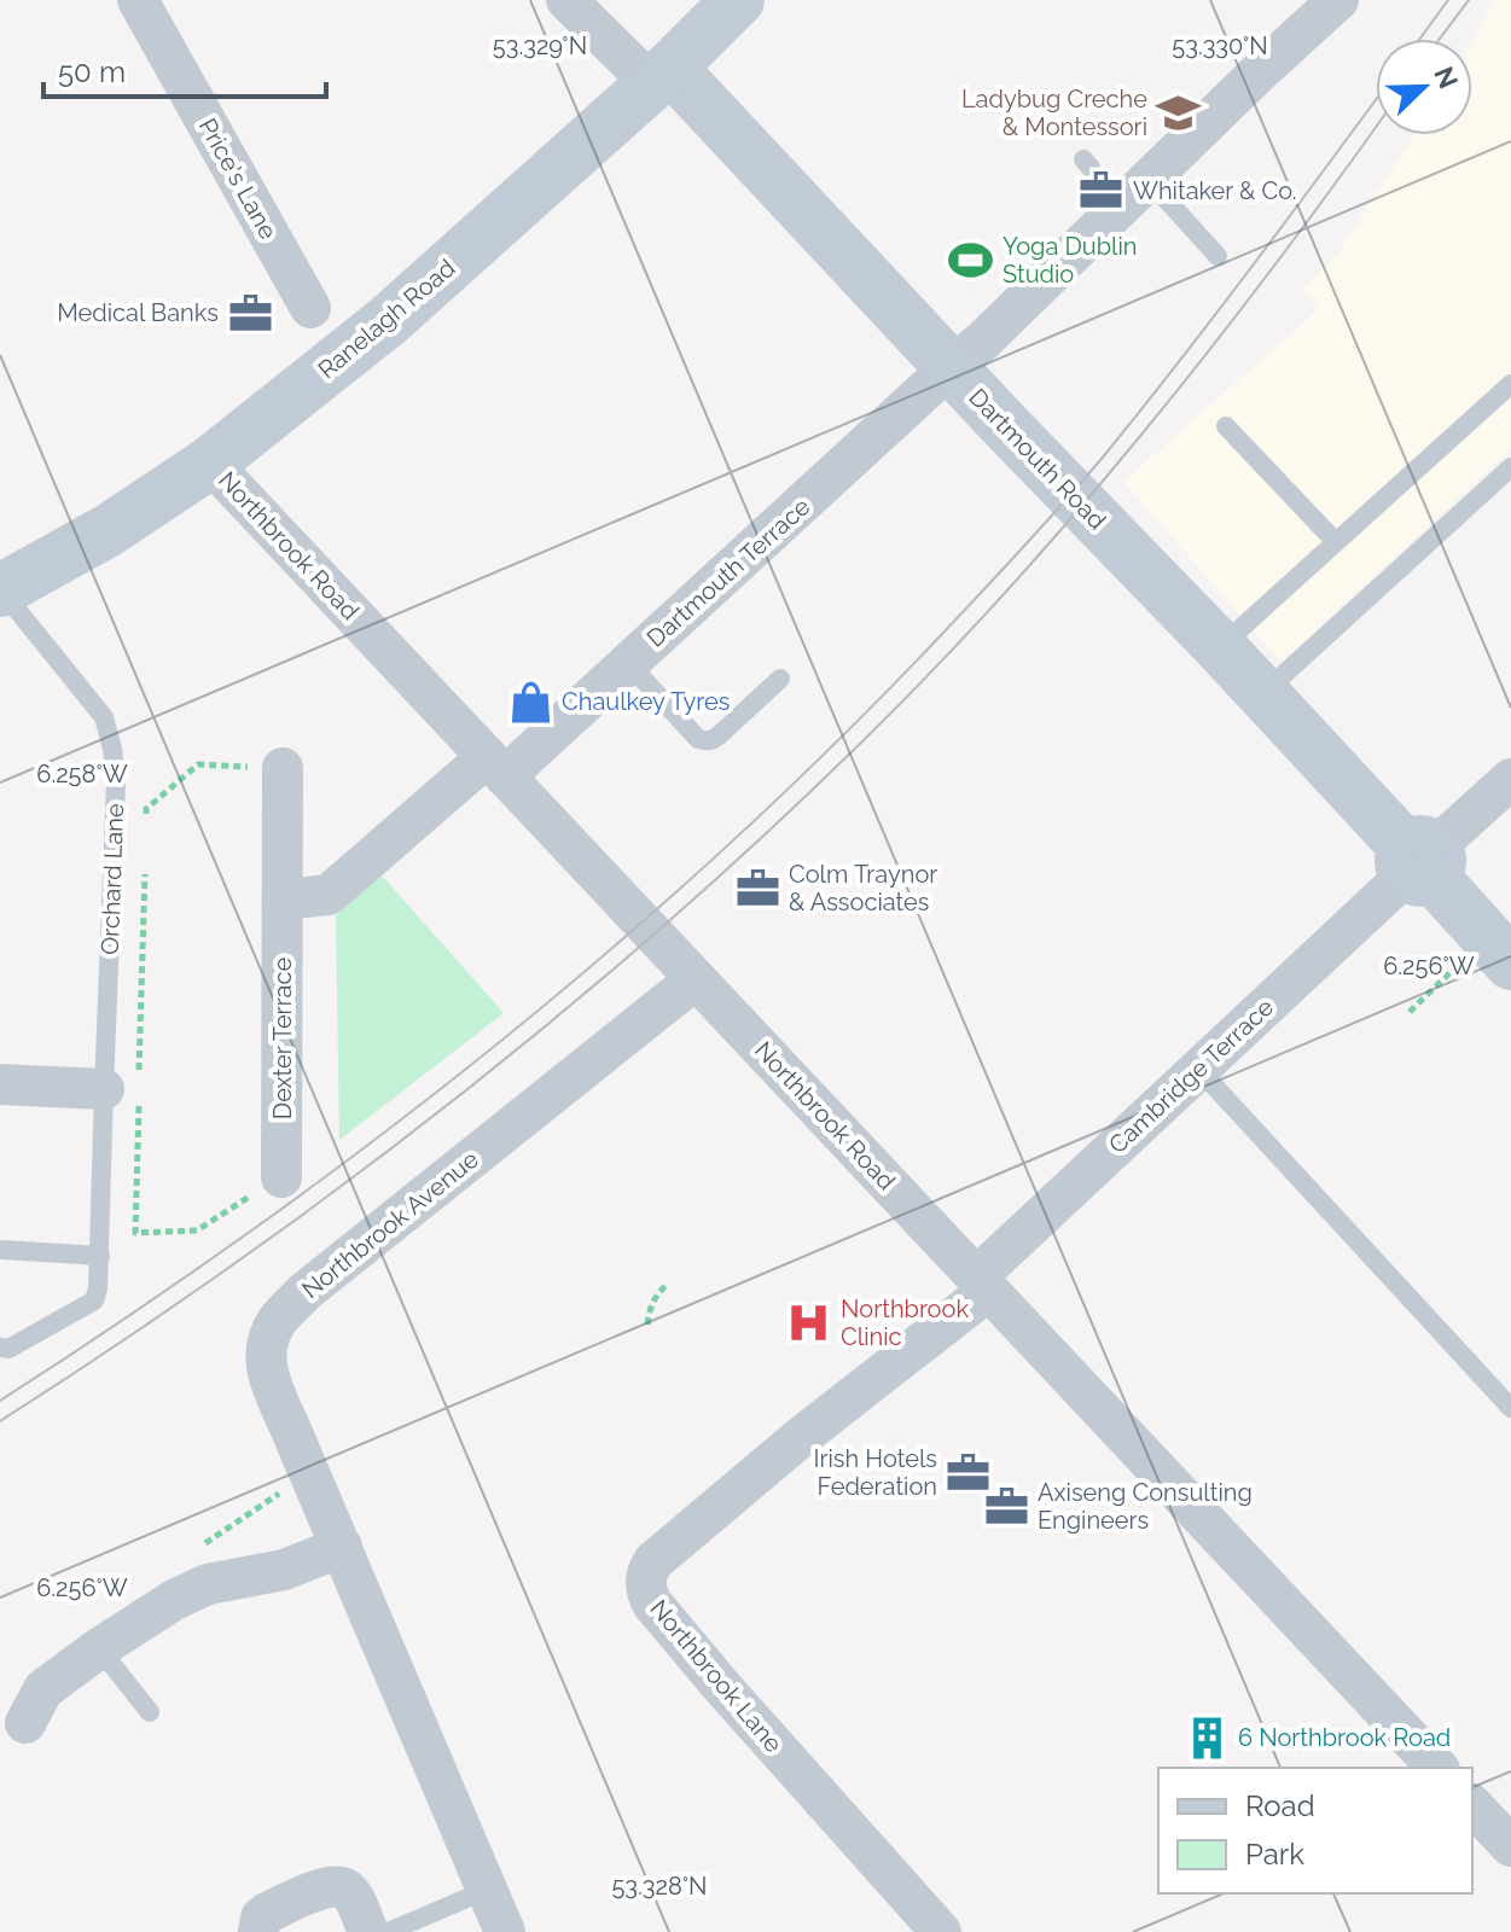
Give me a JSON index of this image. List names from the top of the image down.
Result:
{
  "streets": {
    "street": [
      "Price's Lane",
      "Ranelagh Road",
      "Dartmouth Road",
      "Northbrook Road",
      "Dartmouth Terrace",
      "Dexter Terrace",
      "Cambridge Terrace",
      "Northbrook Avenue",
      "Northbrook Lane"
    ],
    "lane": ["Orchard Lane"]
  },
  "crossings": [
    ["Price's Lane", "Ranelagh Road"],
    ["Ranelagh Road", "Dartmouth Road"],
    ["Ranelagh Road", "Northbrook Road"],
    ["Ranelagh Road", "Orchard Lane"],
    ["Dartmouth Road", "Dartmouth Terrace"],
    ["Dartmouth Road", "Cambridge Terrace"],
    ["Northbrook Road", "Dartmouth Terrace"],
    ["Northbrook Road", "Cambridge Terrace"],
    ["Northbrook Road", "Northbrook Avenue"],
    ["Northbrook Road", "Northbrook Lane"],
    ["Cambridge Terrace", "Northbrook Lane"]
  ],
  "places": {
    "school or university": ["Ladybug Creche & Montessori"],
    "office": [
      "Whitaker & Co.",
      "Medical Banks",
      "Colm Traynor & Associates",
      "Irish Hotels Federation",
      "Axiseng Consulting Engineers"
    ],
    "sports": ["Yoga Dublin Studio"],
    "shop": ["Chaulkey Tyres"],
    "hospital": ["Northbrook Clinic"],
    "building": ["6 Northbrook Road"]
  },
  "legend": ["Road", "Park"],
  "scale_bar": "50 m",
  "north": "top right",
  "coordinates": [
    "53.329°N",
    "53.330°N",
    "6.258°W",
    "6.256°W",
    "53.328°N"
  ]
}
